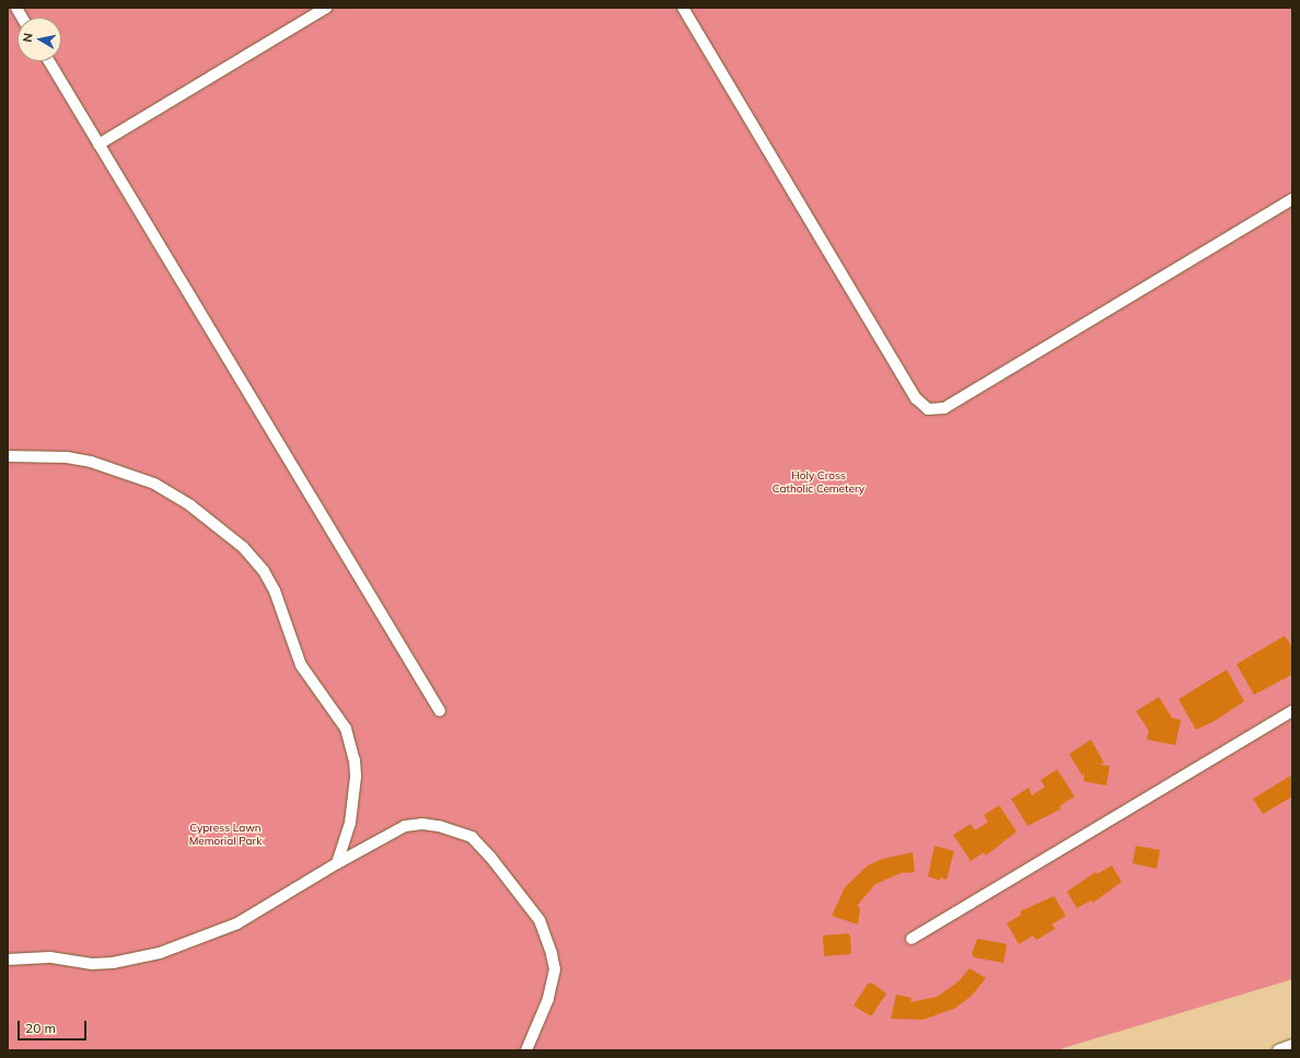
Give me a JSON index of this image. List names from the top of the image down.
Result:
{
  "parks": ["Holy Cross Catholic Cemetery", "Cypress Lawn Memorial Park"],
  "scale_bar": "20 m",
  "north": "left"
}
